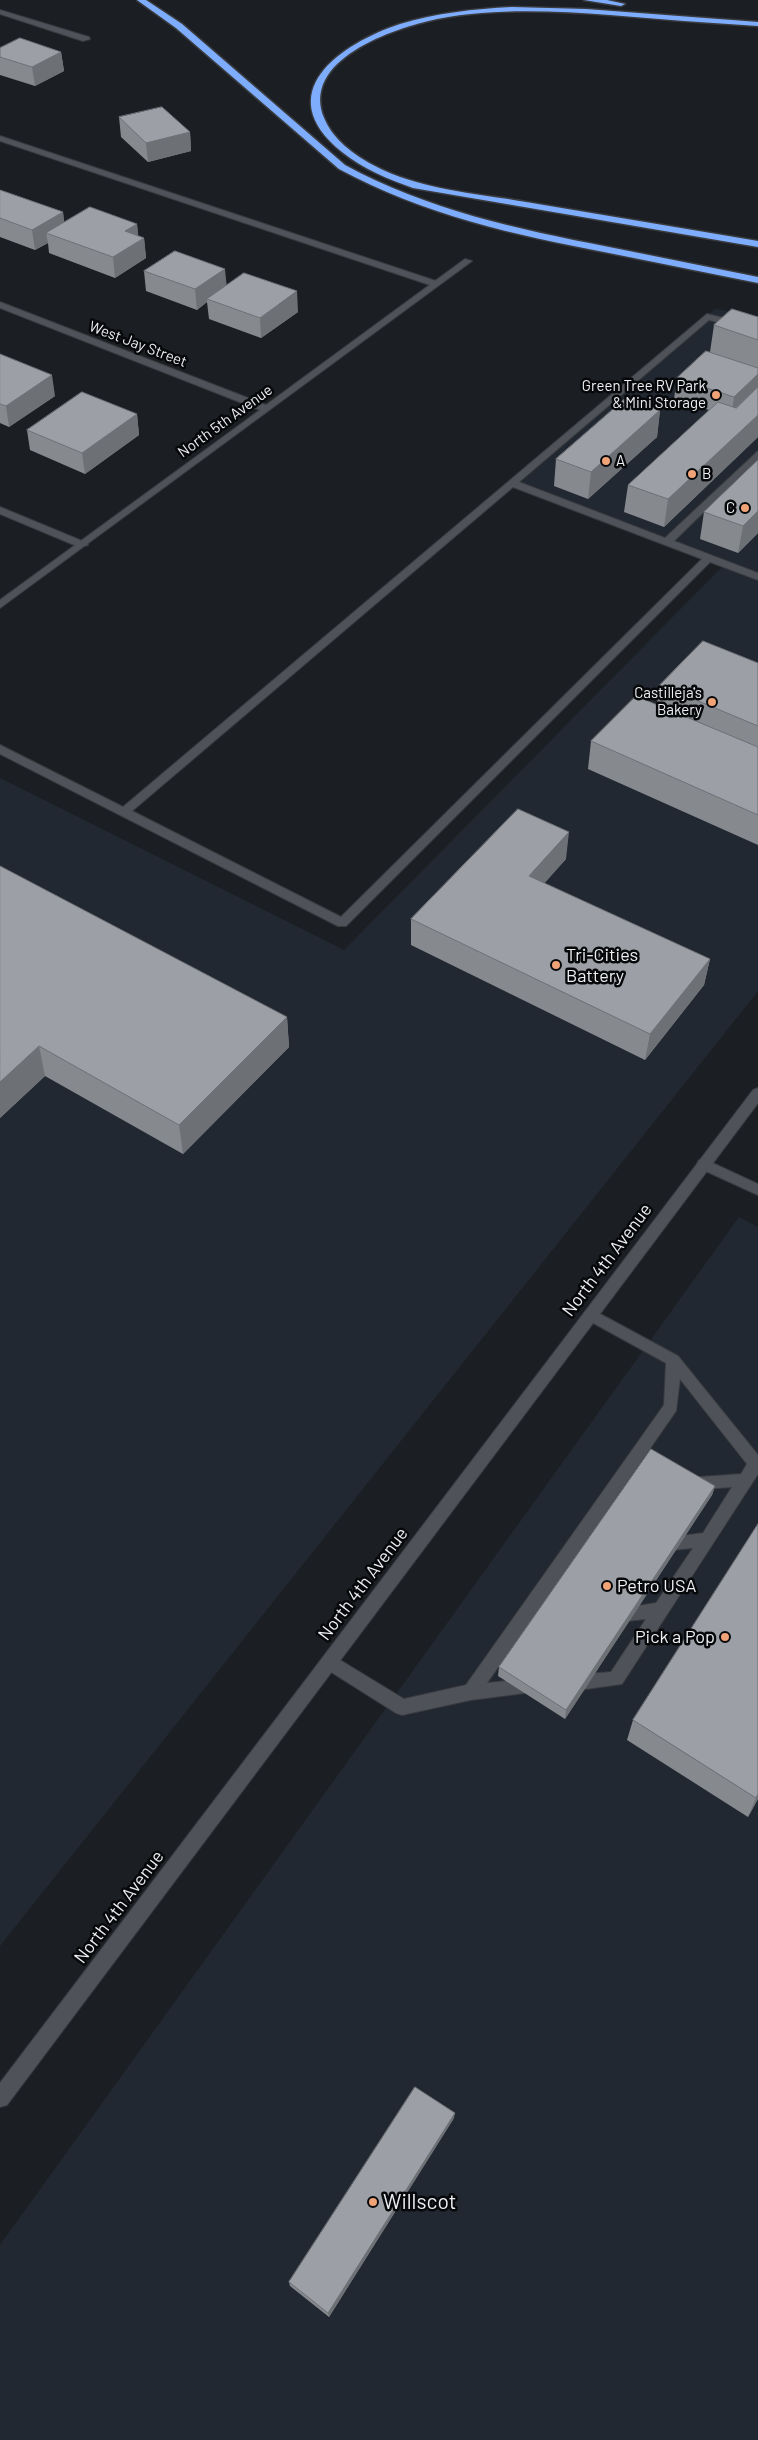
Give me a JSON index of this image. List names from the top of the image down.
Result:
{
  "streets": {
    "street": ["West Jay Street", "North 5th Avenue", "North 4th Avenue"]
  },
  "crossings": [
    ["West Jay Street", "North 5th Avenue"]
  ],
  "places": [
    "Green Tree RV Park & Mini Storage",
    "A",
    "B",
    "C",
    "Castilleja's Bakery",
    "Tri-Cities Battery",
    "Petro USA",
    "Pick a Pop",
    "Willscot"
  ]
}
